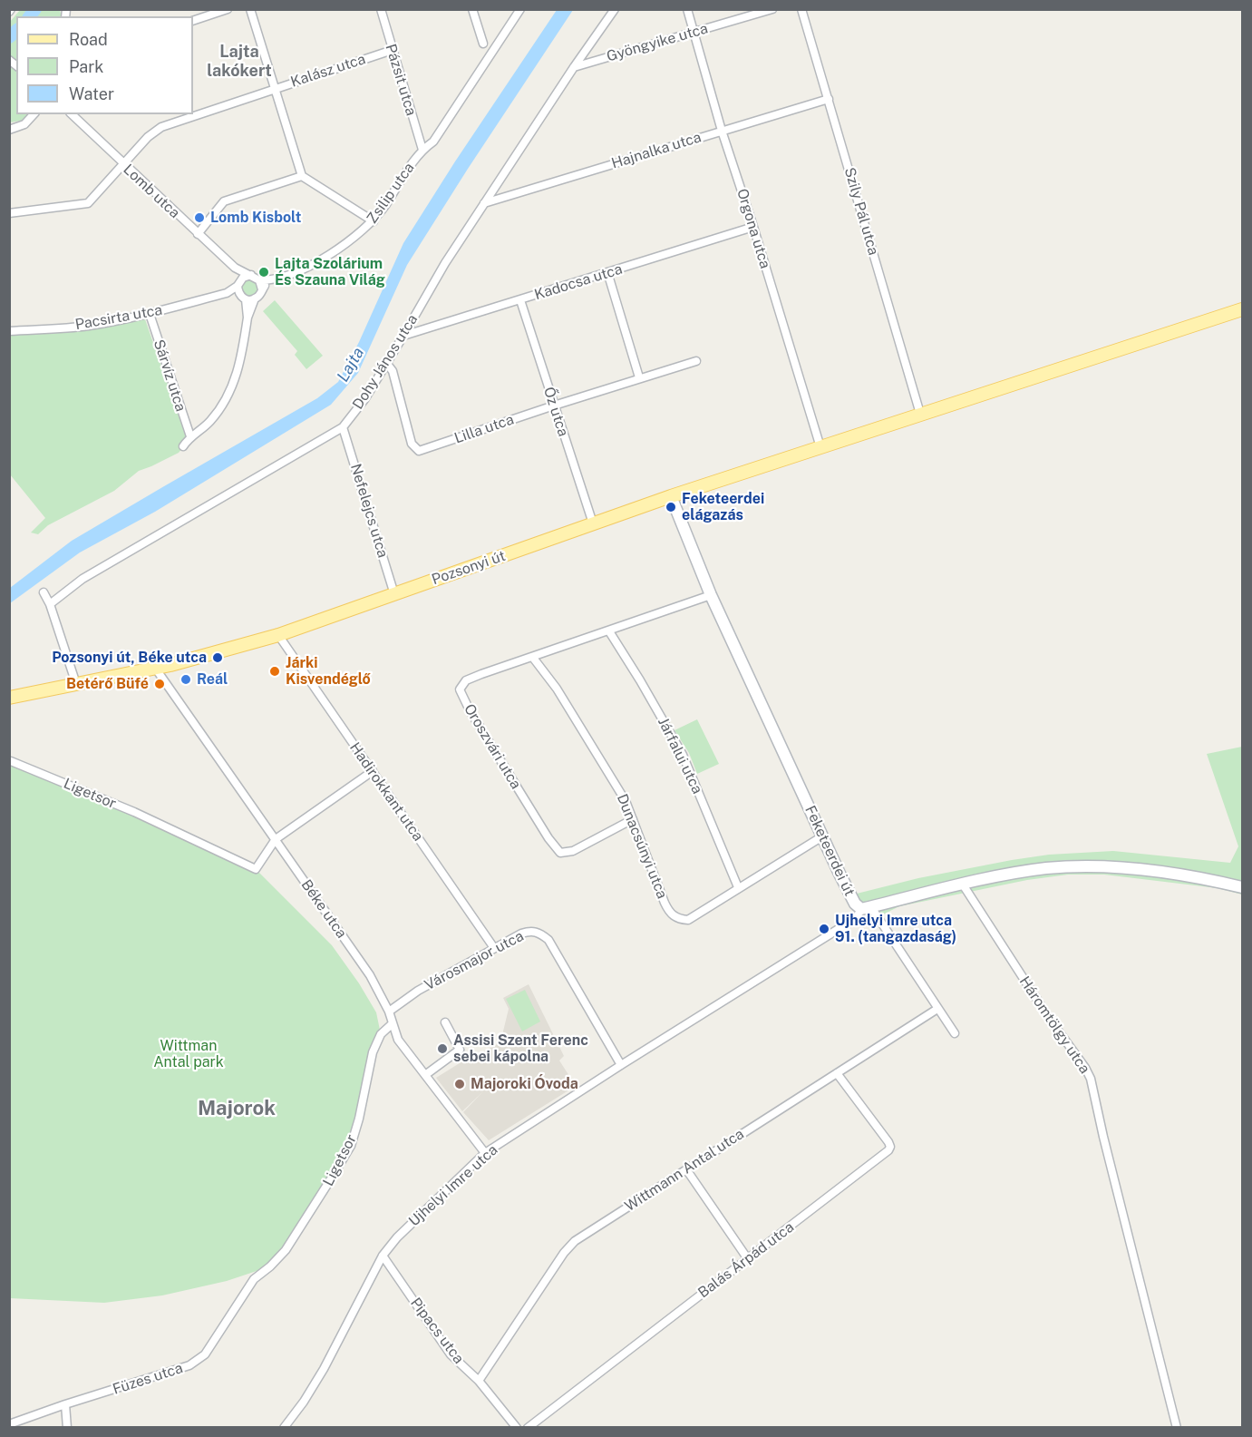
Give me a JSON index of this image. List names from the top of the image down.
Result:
{
  "streets": {
    "main road": ["Pozsonyi út", "Feketeerdei út"],
    "street": [
      "Gyöngyike utca",
      "Kalász utca",
      "Pázsit utca",
      "Hajnalka utca",
      "Lomb utca",
      "Zsilip utca",
      "Szily Pál utca",
      "Orgona utca",
      "Kadocsa utca",
      "Pacsirta utca",
      "Dohy János utca",
      "Sárvíz utca",
      "Őz utca",
      "Lilla utca",
      "Nefelejcs utca",
      "Oroszvári utca",
      "Járfalui utca",
      "Hadirokkant utca",
      "Ligetsor",
      "Dunacsúnyi utca",
      "Béke utca",
      "Városmajor utca",
      "Háromtölgy utca",
      "Wittmann Antal utca",
      "Ujhelyi Imre utca",
      "Balás Árpád utca",
      "Pipacs utca",
      "Füzes utca"
    ]
  },
  "crossings": [
    ["Gyöngyike utca", "Orgona utca"],
    ["Gyöngyike utca", "Dohy János utca"],
    ["Kalász utca", "Pázsit utca"],
    ["Kalász utca", "Lomb utca"],
    ["Pázsit utca", "Zsilip utca"],
    ["Hajnalka utca", "Szily Pál utca"],
    ["Hajnalka utca", "Orgona utca"],
    ["Hajnalka utca", "Dohy János utca"],
    ["Szily Pál utca", "Pozsonyi út"],
    ["Orgona utca", "Kadocsa utca"],
    ["Orgona utca", "Pozsonyi út"],
    ["Kadocsa utca", "Dohy János utca"],
    ["Kadocsa utca", "Őz utca"],
    ["Pacsirta utca", "Sárvíz utca"],
    ["Dohy János utca", "Lilla utca"],
    ["Dohy János utca", "Nefelejcs utca"],
    ["Őz utca", "Lilla utca"],
    ["Őz utca", "Pozsonyi út"],
    ["Nefelejcs utca", "Pozsonyi út"],
    ["Pozsonyi út", "Hadirokkant utca"],
    ["Pozsonyi út", "Feketeerdei út"],
    ["Pozsonyi út", "Béke utca"],
    ["Oroszvári utca", "Járfalui utca"],
    ["Oroszvári utca", "Dunacsúnyi utca"],
    ["Oroszvári utca", "Feketeerdei út"],
    ["Járfalui utca", "Dunacsúnyi utca"],
    ["Hadirokkant utca", "Városmajor utca"],
    ["Ligetsor", "Béke utca"],
    ["Ligetsor", "Füzes utca"],
    ["Dunacsúnyi utca", "Feketeerdei út"],
    ["Feketeerdei út", "Háromtölgy utca"],
    ["Feketeerdei út", "Ujhelyi Imre utca"],
    ["Béke utca", "Városmajor utca"],
    ["Béke utca", "Ujhelyi Imre utca"],
    ["Városmajor utca", "Ujhelyi Imre utca"],
    ["Wittmann Antal utca", "Balás Árpád utca"],
    ["Wittmann Antal utca", "Pipacs utca"],
    ["Ujhelyi Imre utca", "Pipacs utca"]
  ],
  "districts": ["Lajta lakókert", "Majorok"],
  "water": ["Lajta"],
  "parks": ["Wittman Antal park"],
  "places": [
    "Lomb Kisbolt",
    "Lajta Szolárium És Szauna Világ",
    "Feketeerdei elágazás",
    "Pozsonyi út, Béke utca",
    "Járki Kisvendéglő",
    "Reál",
    "Betérő Büfé",
    "Ujhelyi Imre utca 91. (tangazdaság)",
    "Assisi Szent Ferenc sebei kápolna",
    "Majoroki Óvoda"
  ],
  "legend": ["Road", "Park", "Water"]
}
